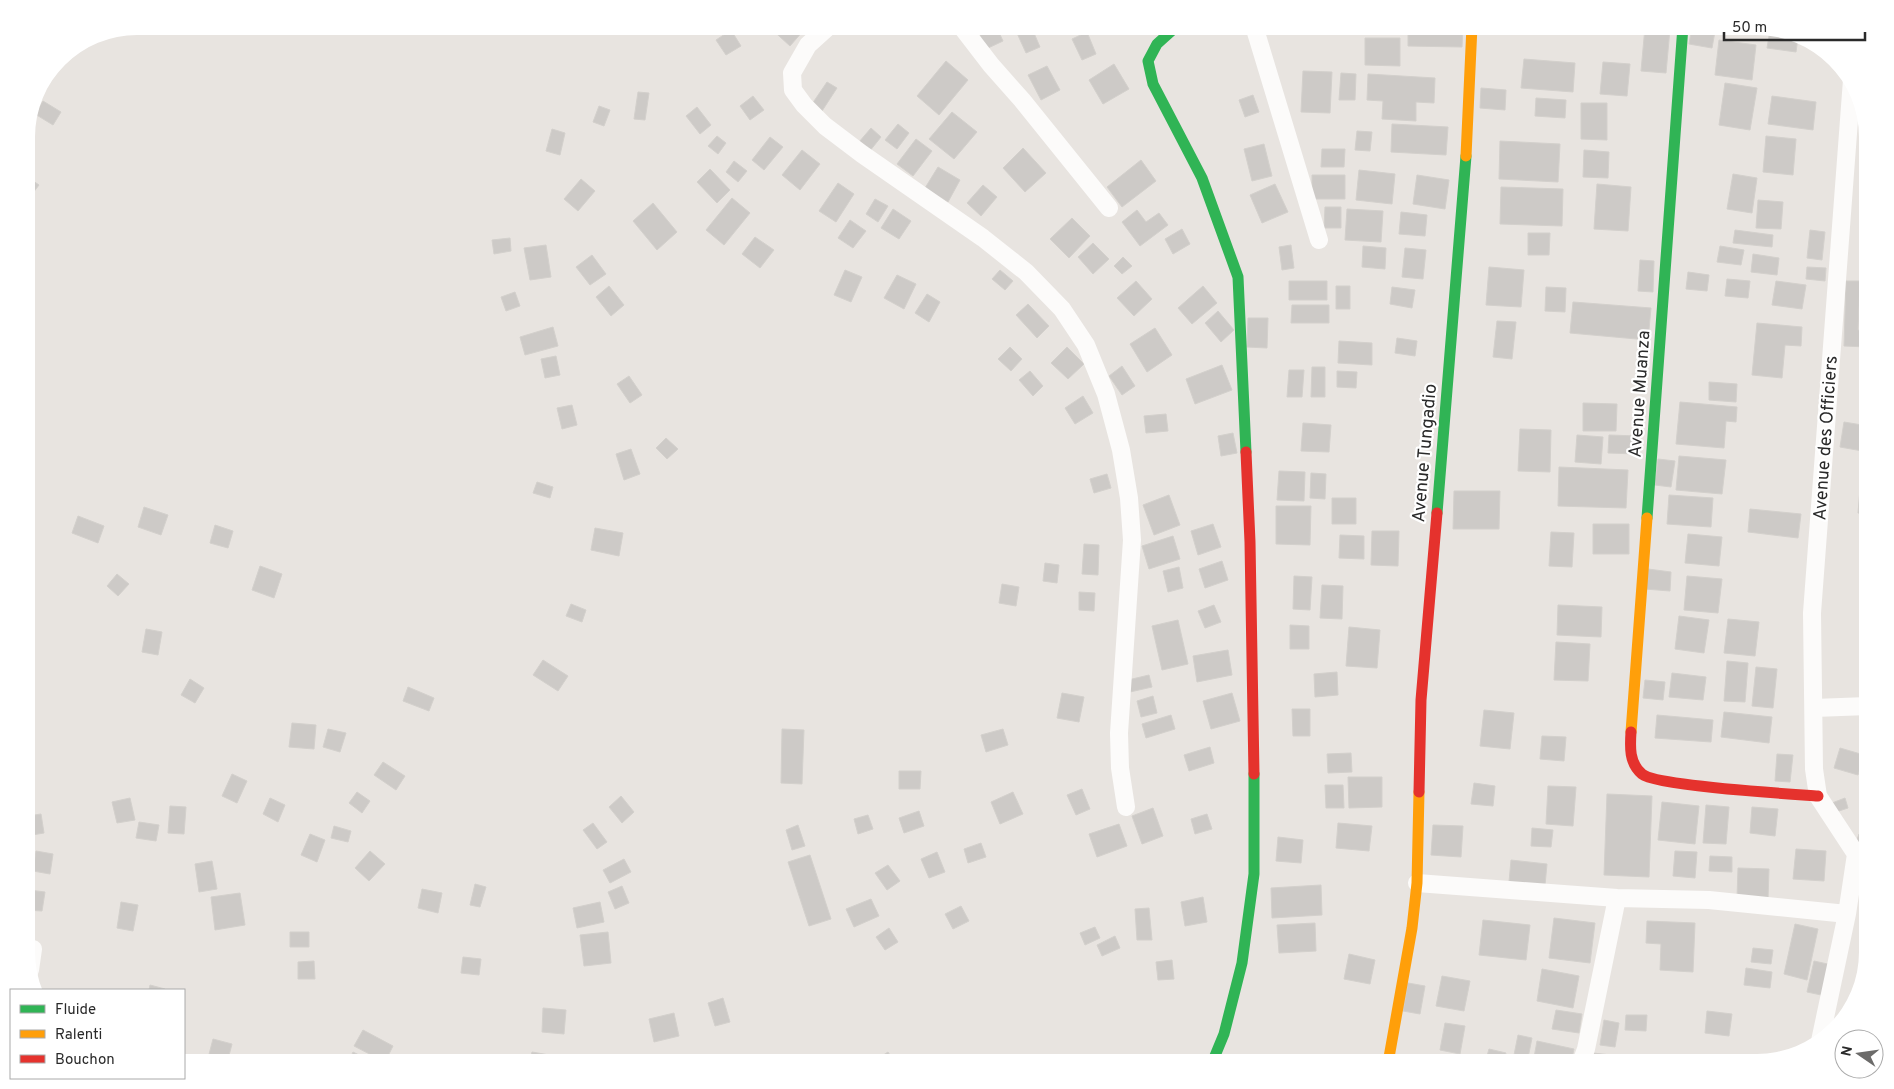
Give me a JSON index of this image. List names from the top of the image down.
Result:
{
  "streets": {
    "street": ["Avenue Muanza", "Avenue des Officiers", "Avenue Tungadio"]
  },
  "crossings": [
    ["Avenue Muanza", "Avenue des Officiers"]
  ],
  "legend": ["Fluide", "Ralenti", "Bouchon"],
  "scale_bar": "50 m",
  "north": "left"
}
